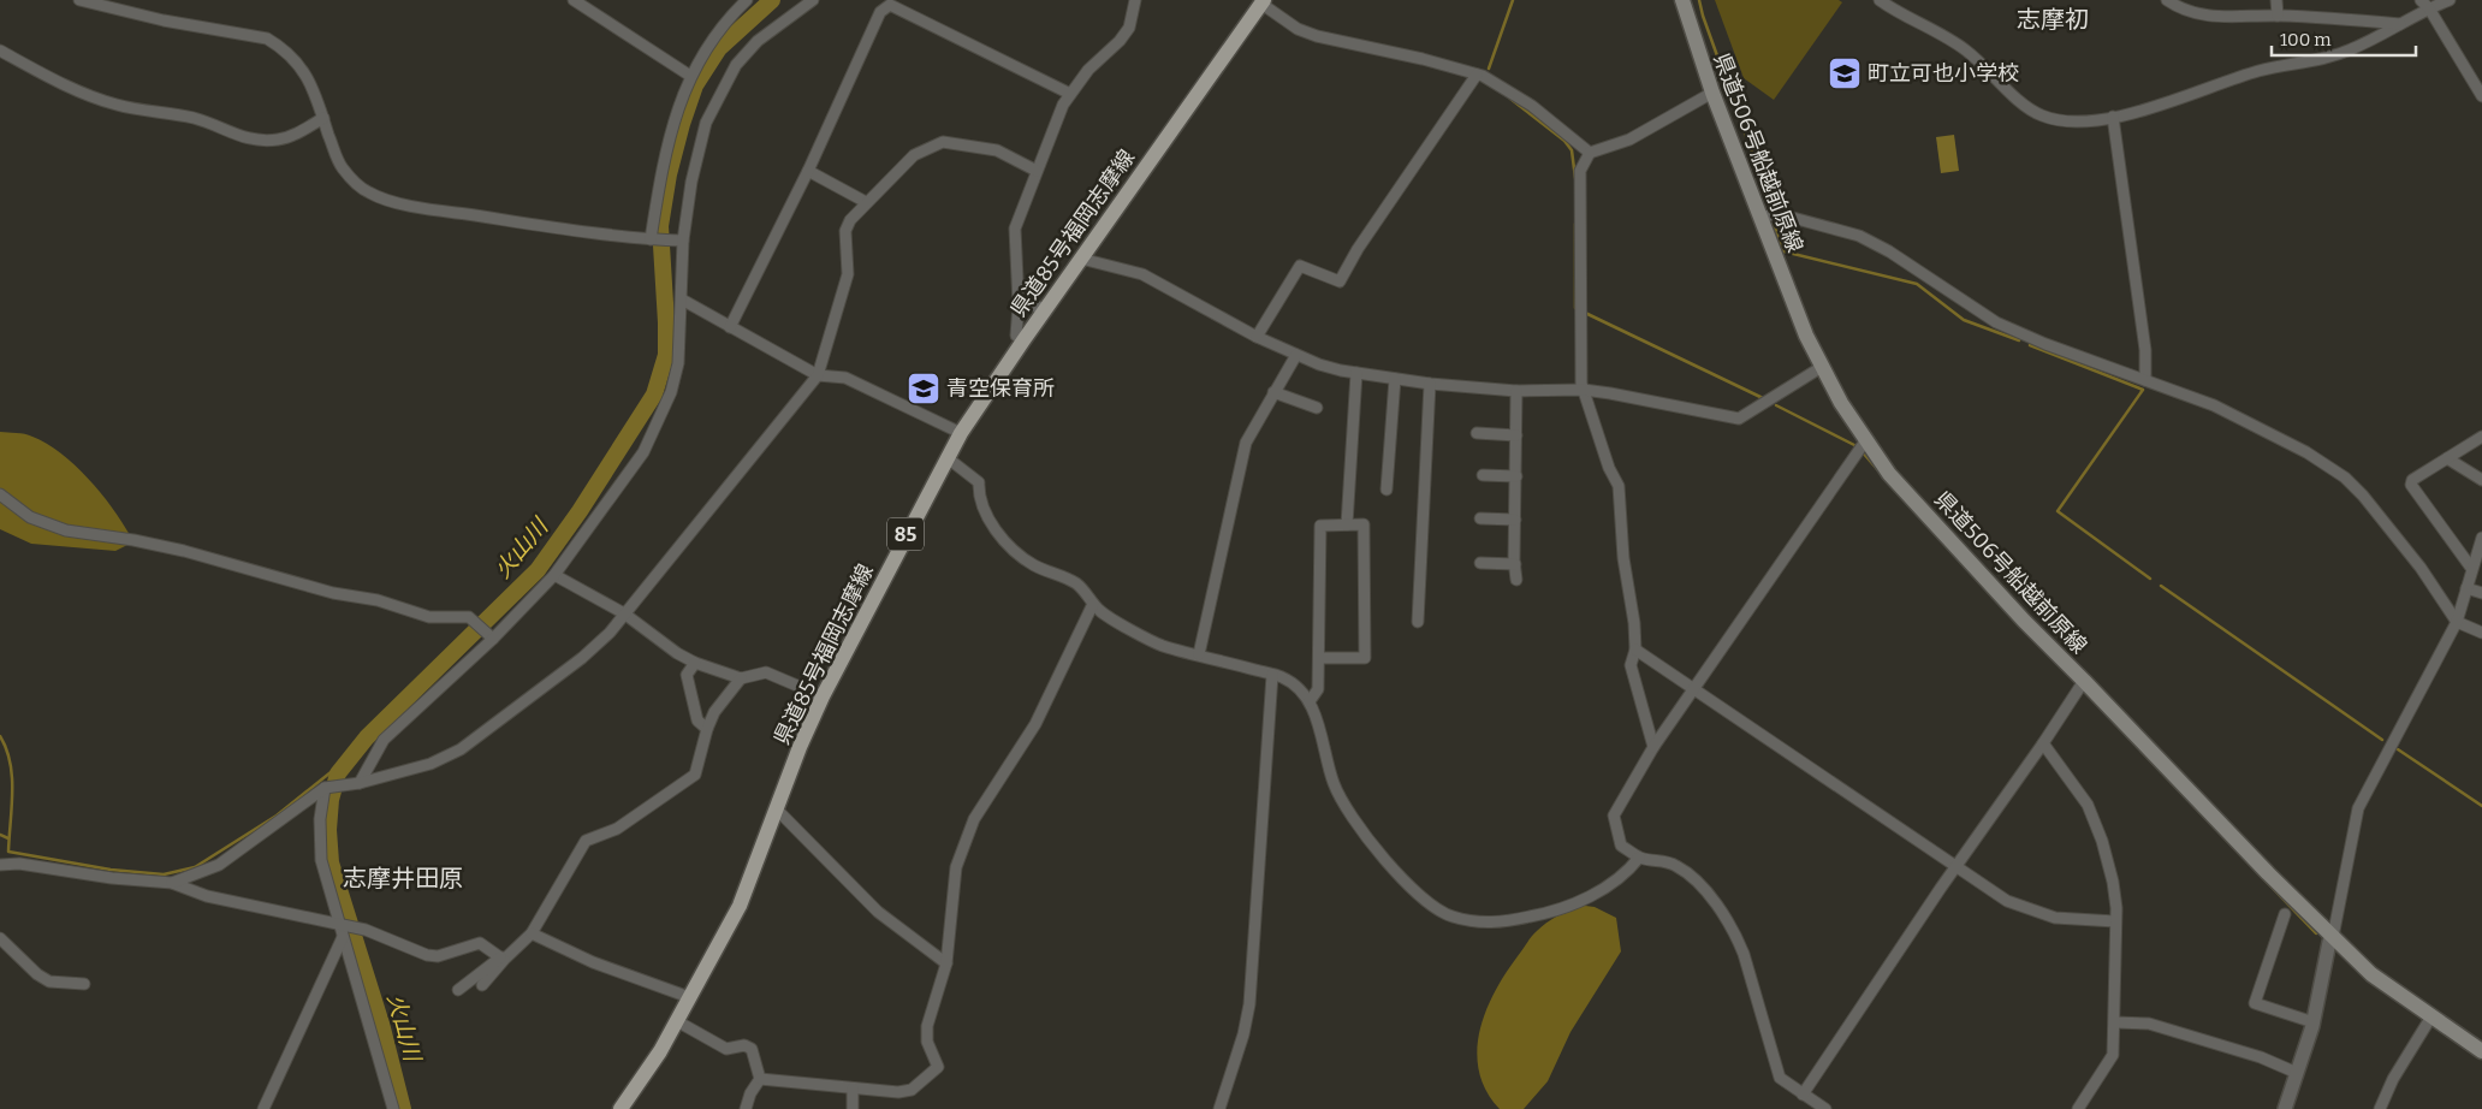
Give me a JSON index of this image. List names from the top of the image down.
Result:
{
  "streets": {
    "main road": ["県道506号船越前原線", "県道85号福岡志摩線", "85"]
  },
  "districts": ["志摩初", "志摩井田原"],
  "water": ["火山川"],
  "places": {
    "school or university": ["町立可也小学校", "青空保育所"]
  },
  "scale_bar": "100 m"
}
